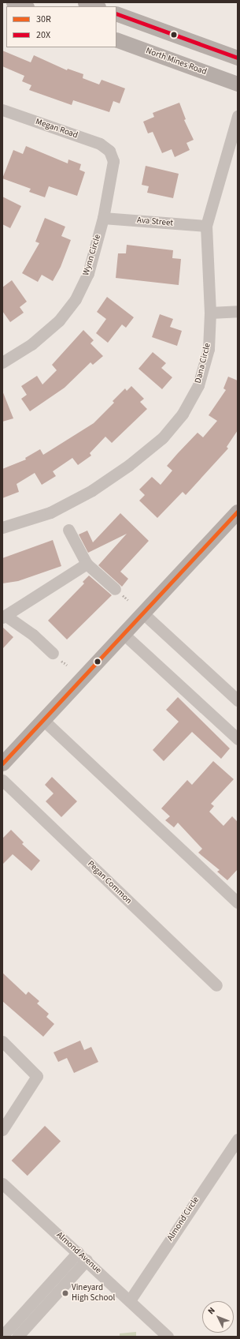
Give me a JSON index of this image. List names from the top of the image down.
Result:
{
  "streets": {
    "main road": ["North Mines Road"],
    "street": [
      "Megan Road",
      "Ava Street",
      "Wynn Circle",
      "Dana Circle",
      "Pegan Common",
      "Almond Circle",
      "Almond Avenue"
    ]
  },
  "crossings": [
    ["Megan Road", "Wynn Circle"],
    ["Ava Street", "Wynn Circle"],
    ["Ava Street", "Dana Circle"],
    ["Almond Circle", "Almond Avenue"]
  ],
  "places": ["Vineyard High School"],
  "lines": ["transit line 20X", "transit line 30R"],
  "legend": ["30R", "20X"],
  "north": "top left"
}
